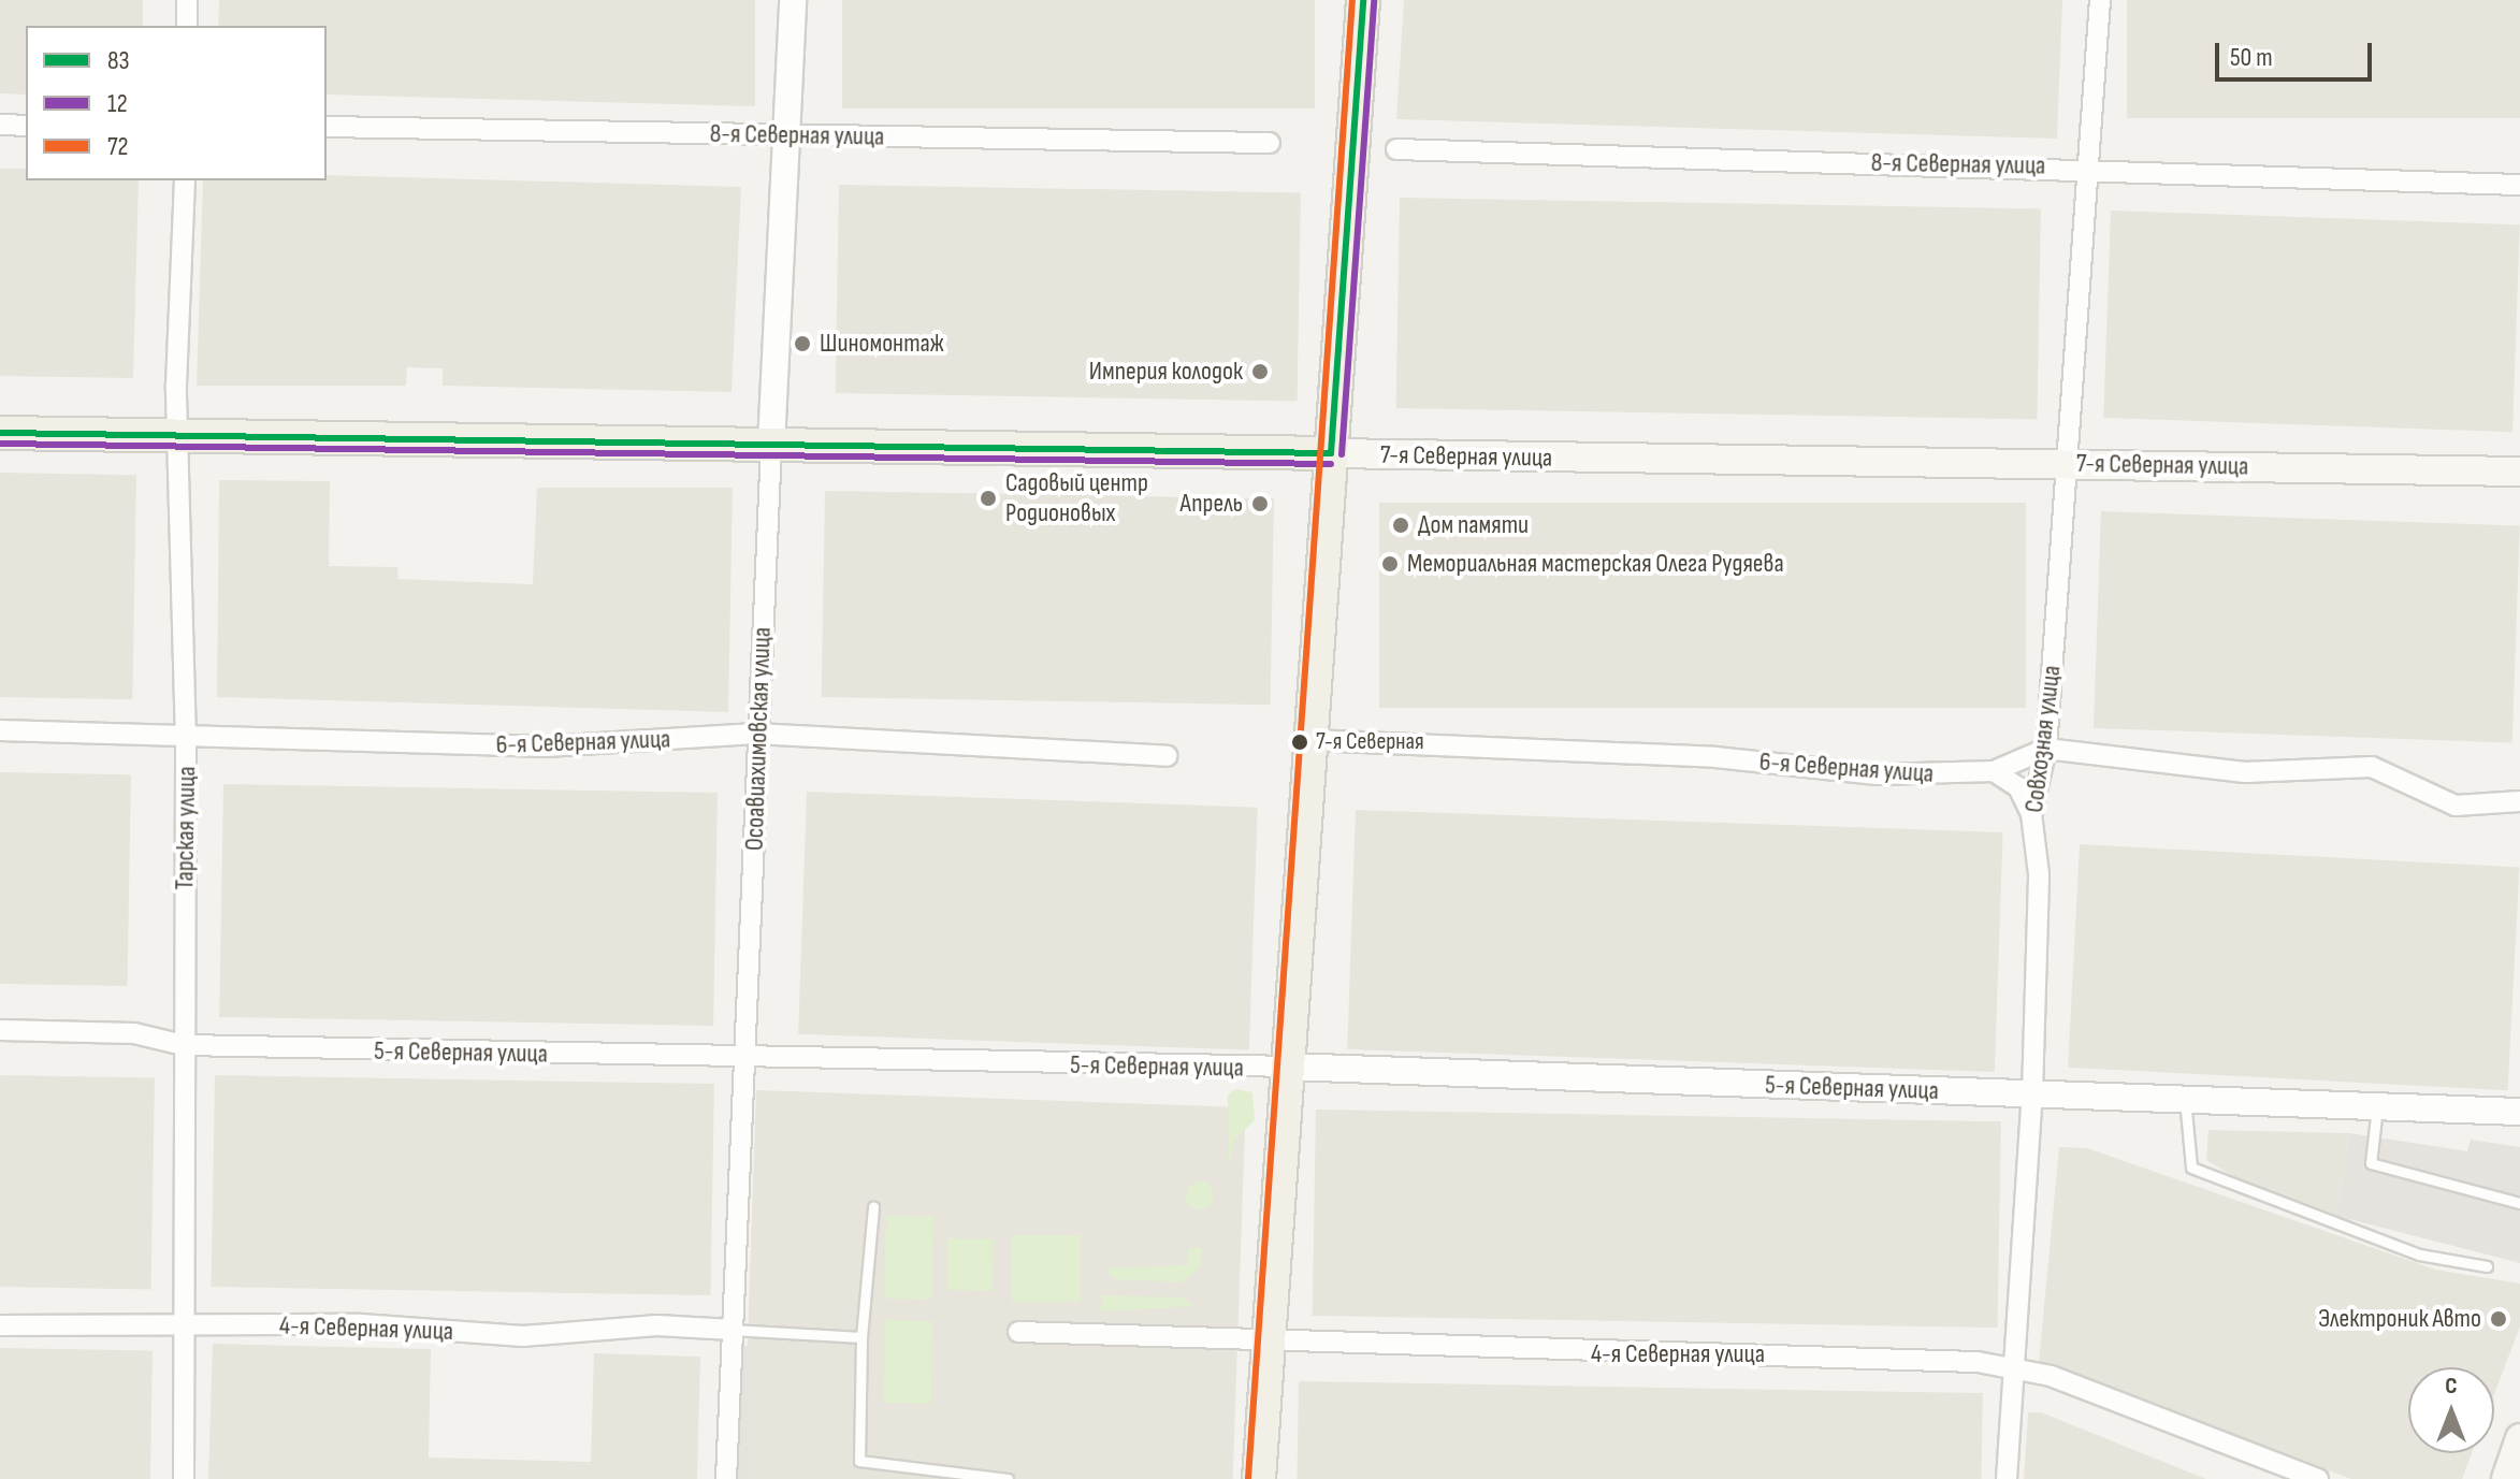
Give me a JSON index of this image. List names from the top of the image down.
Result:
{
  "streets": {
    "main road": ["7-я Северная улица"],
    "street": [
      "8-я Северная улица",
      "Осоавиахимовская улица",
      "Совхозная улица",
      "6-я Северная улица",
      "Тарская улица",
      "5-я Северная улица",
      "4-я Северная улица"
    ]
  },
  "crossings": [
    ["8-я Северная улица", "Осоавиахимовская улица"],
    ["8-я Северная улица", "Совхозная улица"],
    ["7-я Северная улица", "Осоавиахимовская улица"],
    ["7-я Северная улица", "Совхозная улица"],
    ["7-я Северная улица", "Тарская улица"],
    ["Осоавиахимовская улица", "6-я Северная улица"],
    ["Осоавиахимовская улица", "5-я Северная улица"],
    ["Осоавиахимовская улица", "4-я Северная улица"],
    ["Совхозная улица", "6-я Северная улица"],
    ["Совхозная улица", "5-я Северная улица"],
    ["Совхозная улица", "4-я Северная улица"],
    ["6-я Северная улица", "Тарская улица"],
    ["Тарская улица", "5-я Северная улица"],
    ["Тарская улица", "4-я Северная улица"]
  ],
  "places": [
    "Шиномонтаж",
    "Империя колодок",
    "Садовый центр Родионовых",
    "Апрель",
    "Дом памяти",
    "Мемориальная мастерская Олега Рудяева",
    "7-я Северная",
    "Электроник Авто"
  ],
  "lines": ["transit line 83", "transit line 72", "transit line 12"],
  "legend": ["83", "12", "72"],
  "scale_bar": "50 m",
  "north": "top"
}
